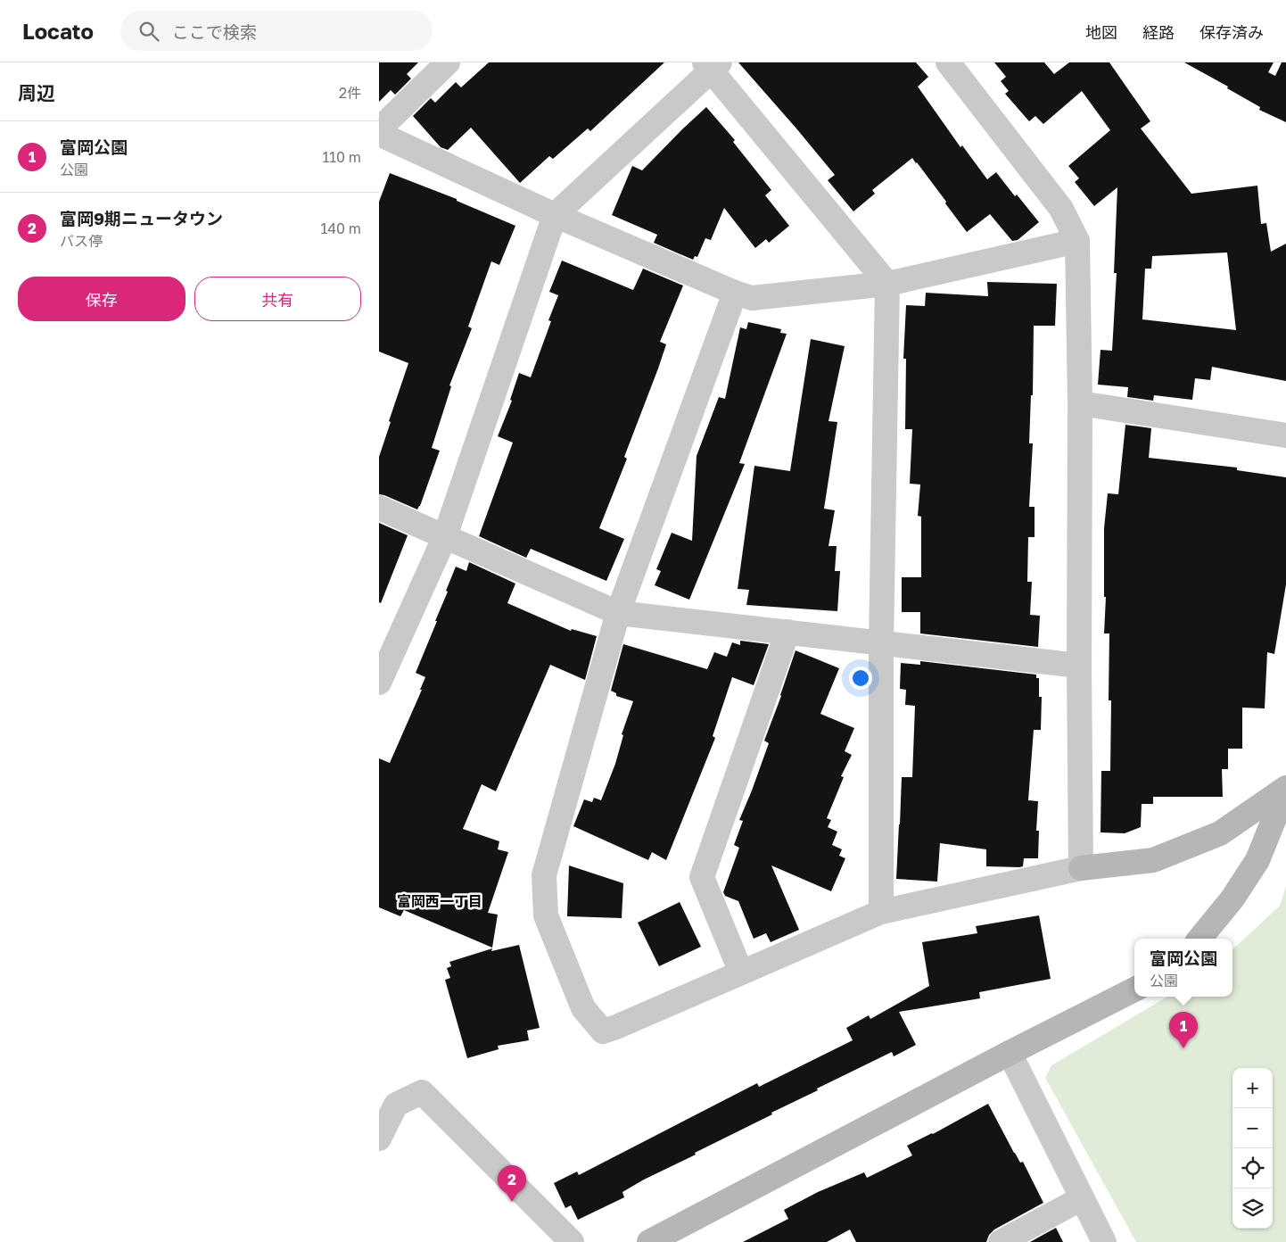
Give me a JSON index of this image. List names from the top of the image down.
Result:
{
  "districts": ["富岡西一丁目"],
  "page": {
    "header": "Locato",
    "search": "ここで検索",
    "nav": ["地図", "経路", "保存済み"],
    "heading": ["周辺", "2件"],
    "list": [
      {
        "mark": "1",
        "name": "富岡公園",
        "note": "公園",
        "value": "110 m"
      },
      {
        "mark": "2",
        "name": "富岡9期ニュータウン",
        "note": "バス停",
        "value": "140 m"
      }
    ],
    "buttons": ["保存", "共有"],
    "popup": ["富岡公園", "公園"],
    "pins": ["1", "2"],
    "map_buttons": ["+", "−"]
  }
}
